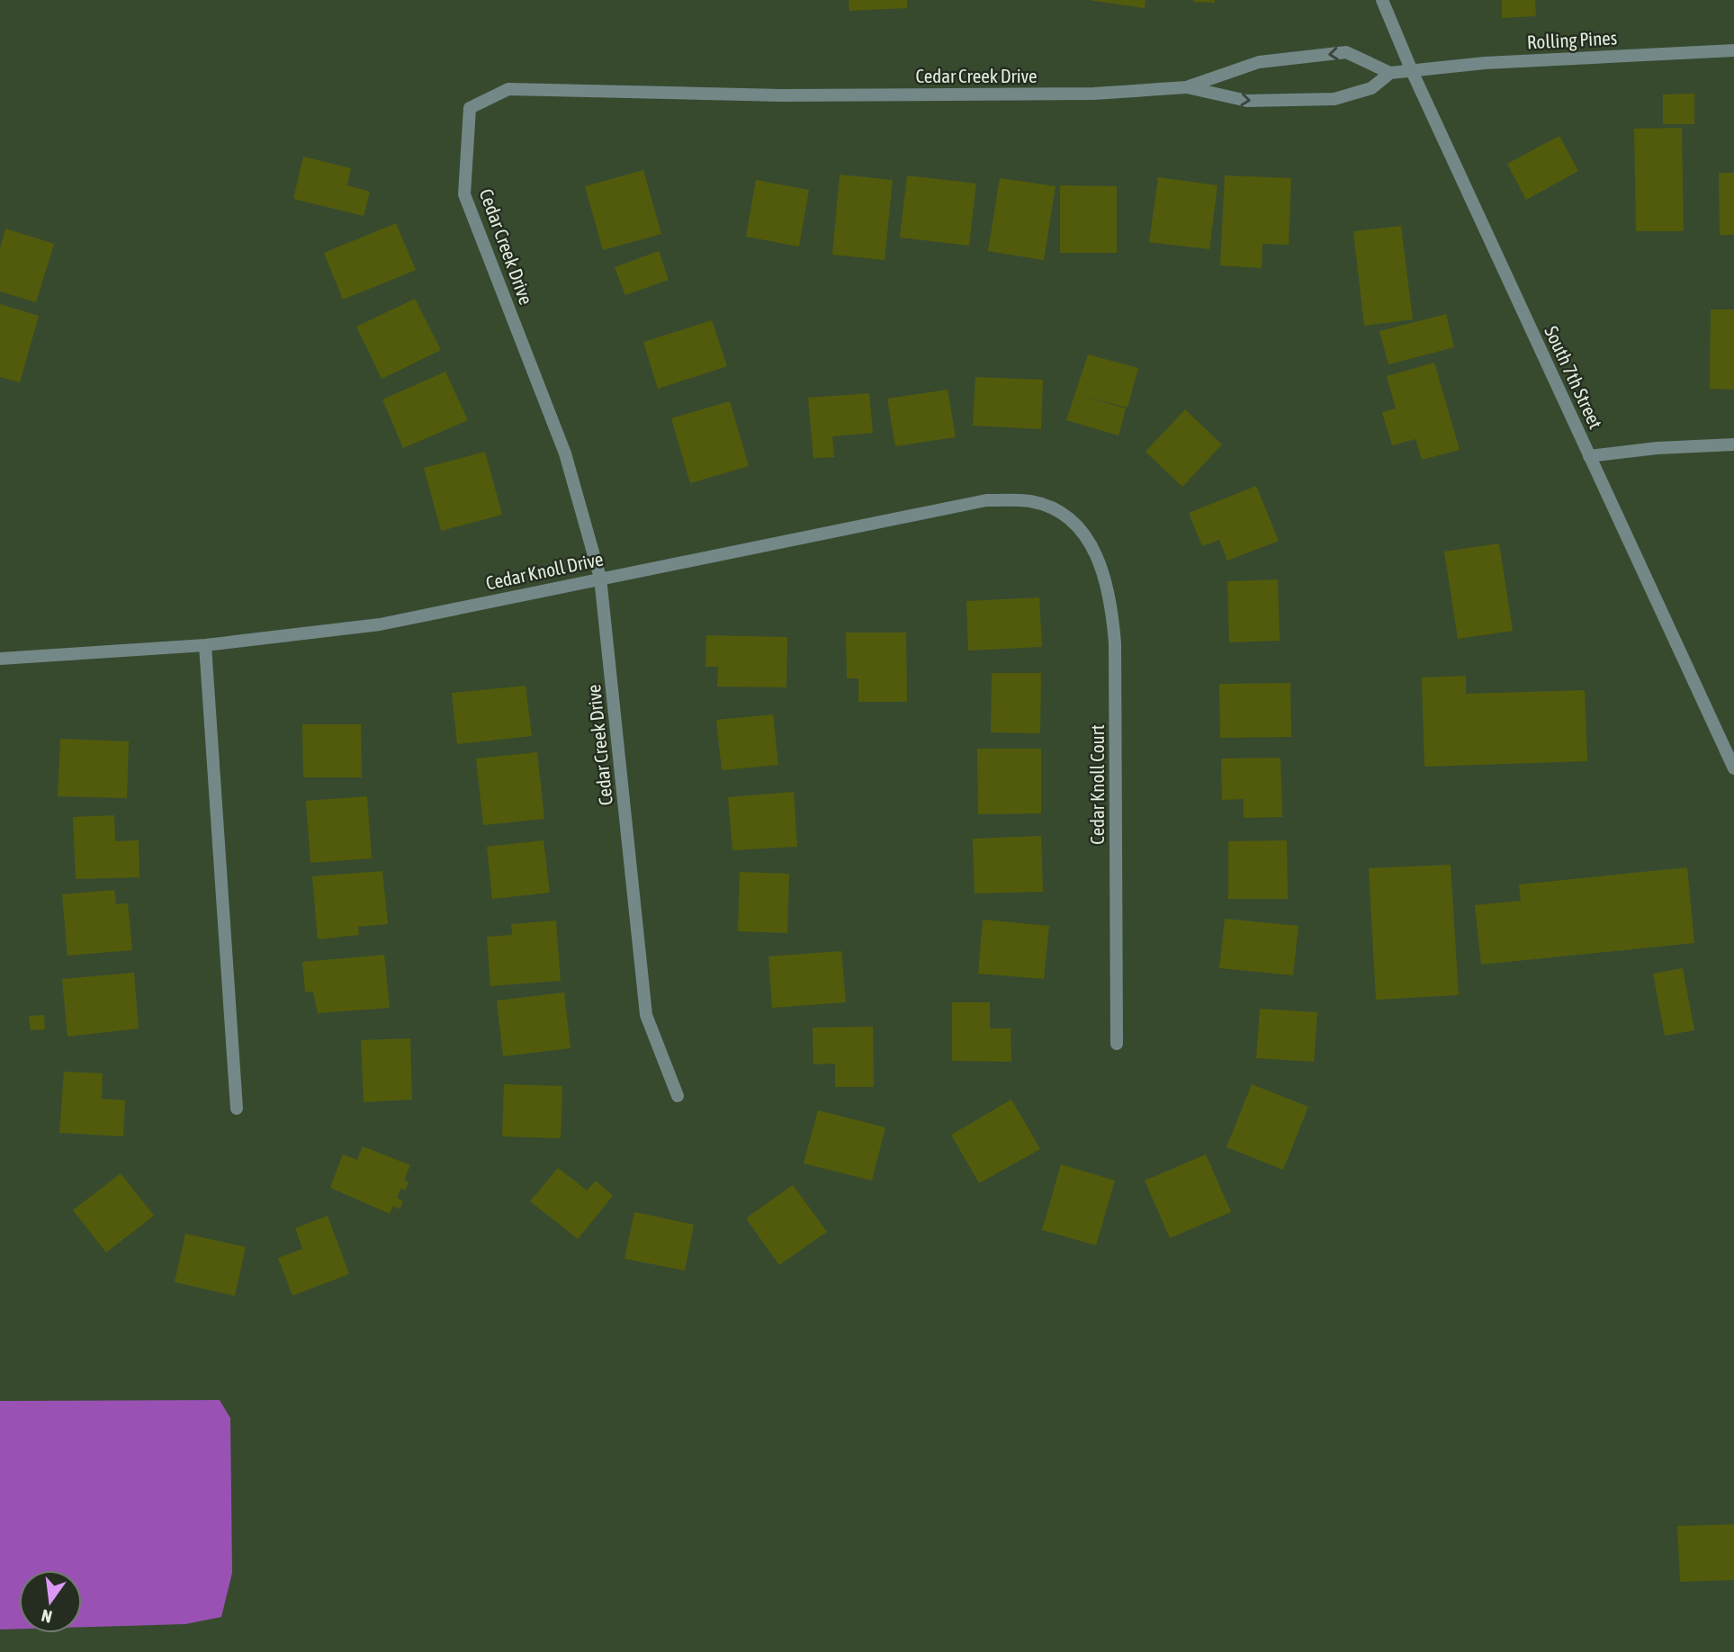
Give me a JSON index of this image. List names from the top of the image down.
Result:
{
  "streets": {
    "street": [
      "Rolling Pines",
      "Cedar Creek Drive",
      "South 7th Street",
      "Cedar Knoll Drive",
      "Cedar Knoll Court"
    ]
  },
  "crossings": [
    ["Rolling Pines", "Cedar Creek Drive"],
    ["Rolling Pines", "South 7th Street"],
    ["Cedar Creek Drive", "South 7th Street"],
    ["Cedar Creek Drive", "Cedar Knoll Drive"],
    ["Cedar Knoll Drive", "Cedar Knoll Court"]
  ],
  "north": "bottom"
}
